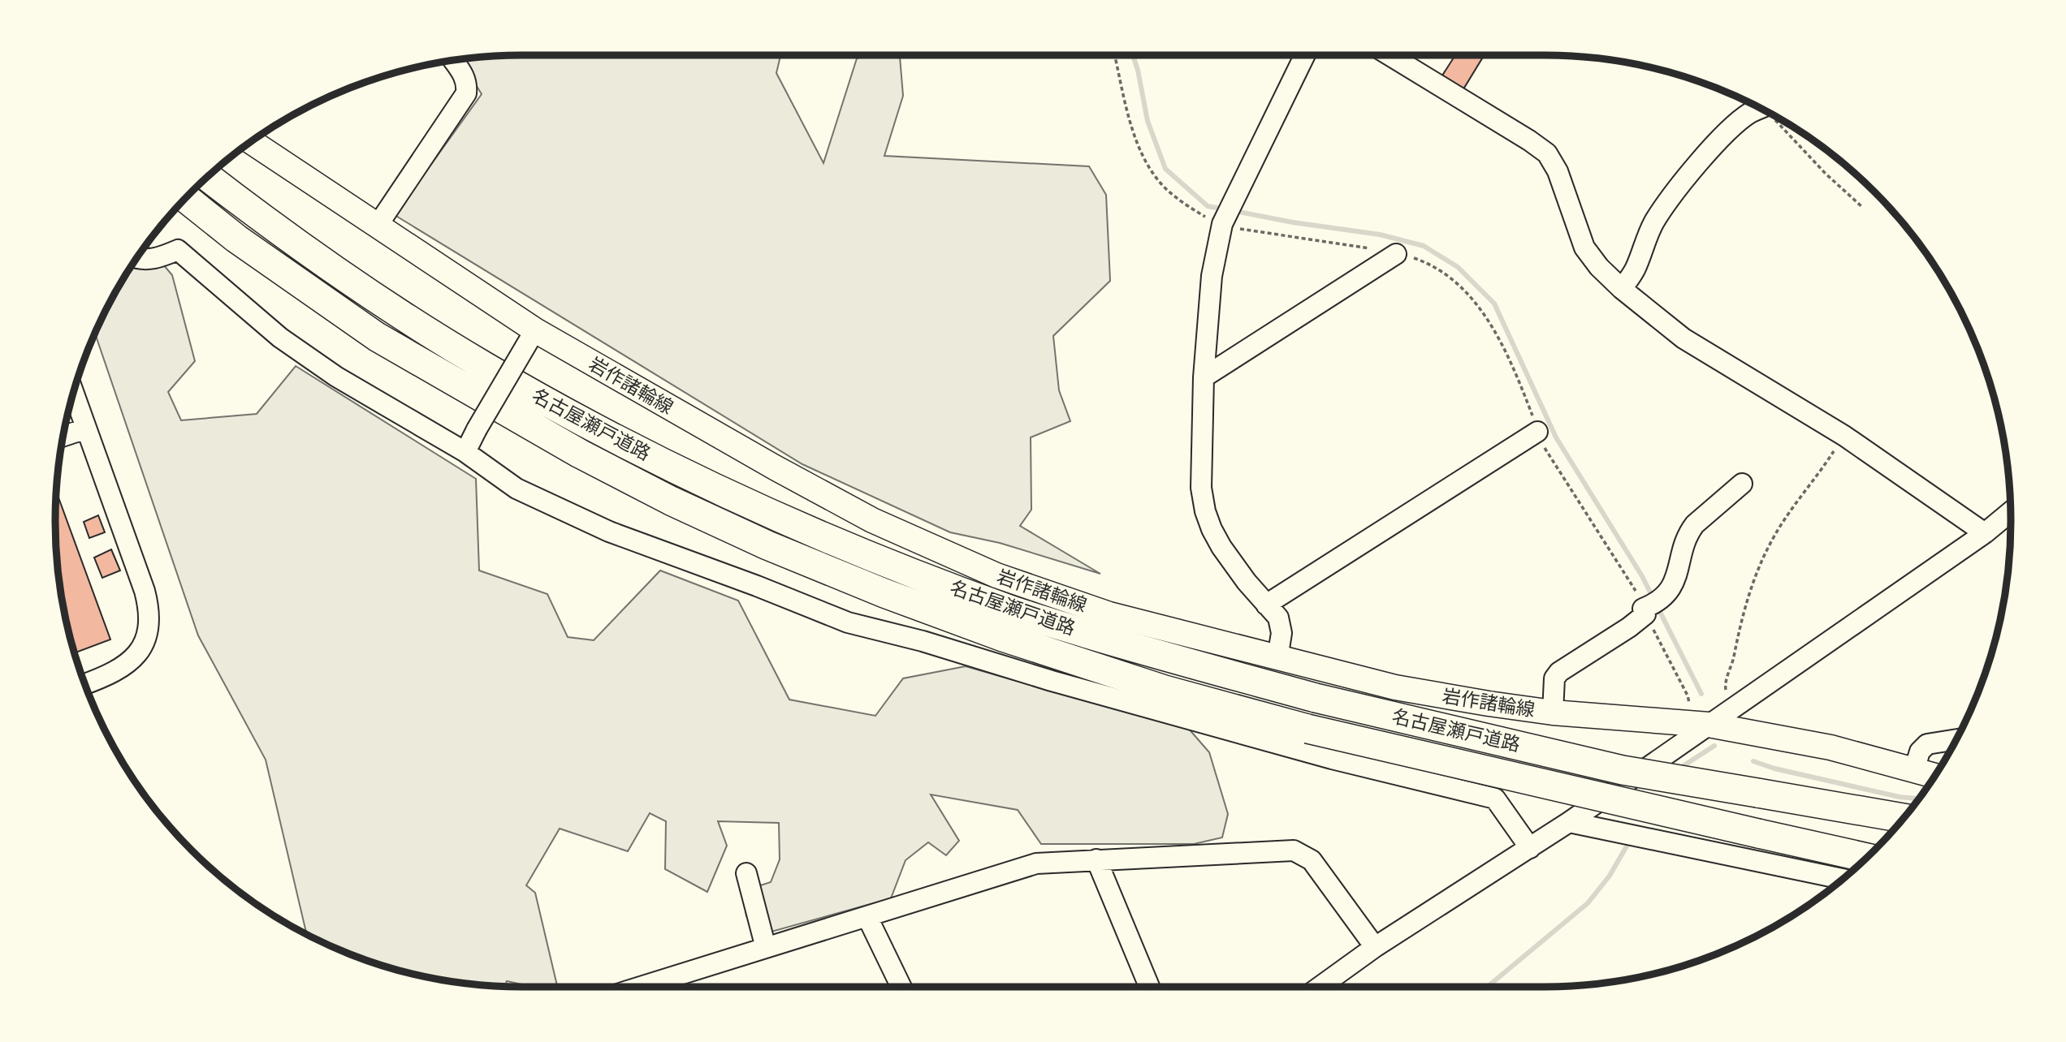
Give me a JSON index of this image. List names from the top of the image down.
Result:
{
  "streets": {
    "highway": ["名古屋瀬戸道路"],
    "main road": ["岩作諸輪線"]
  }
}
